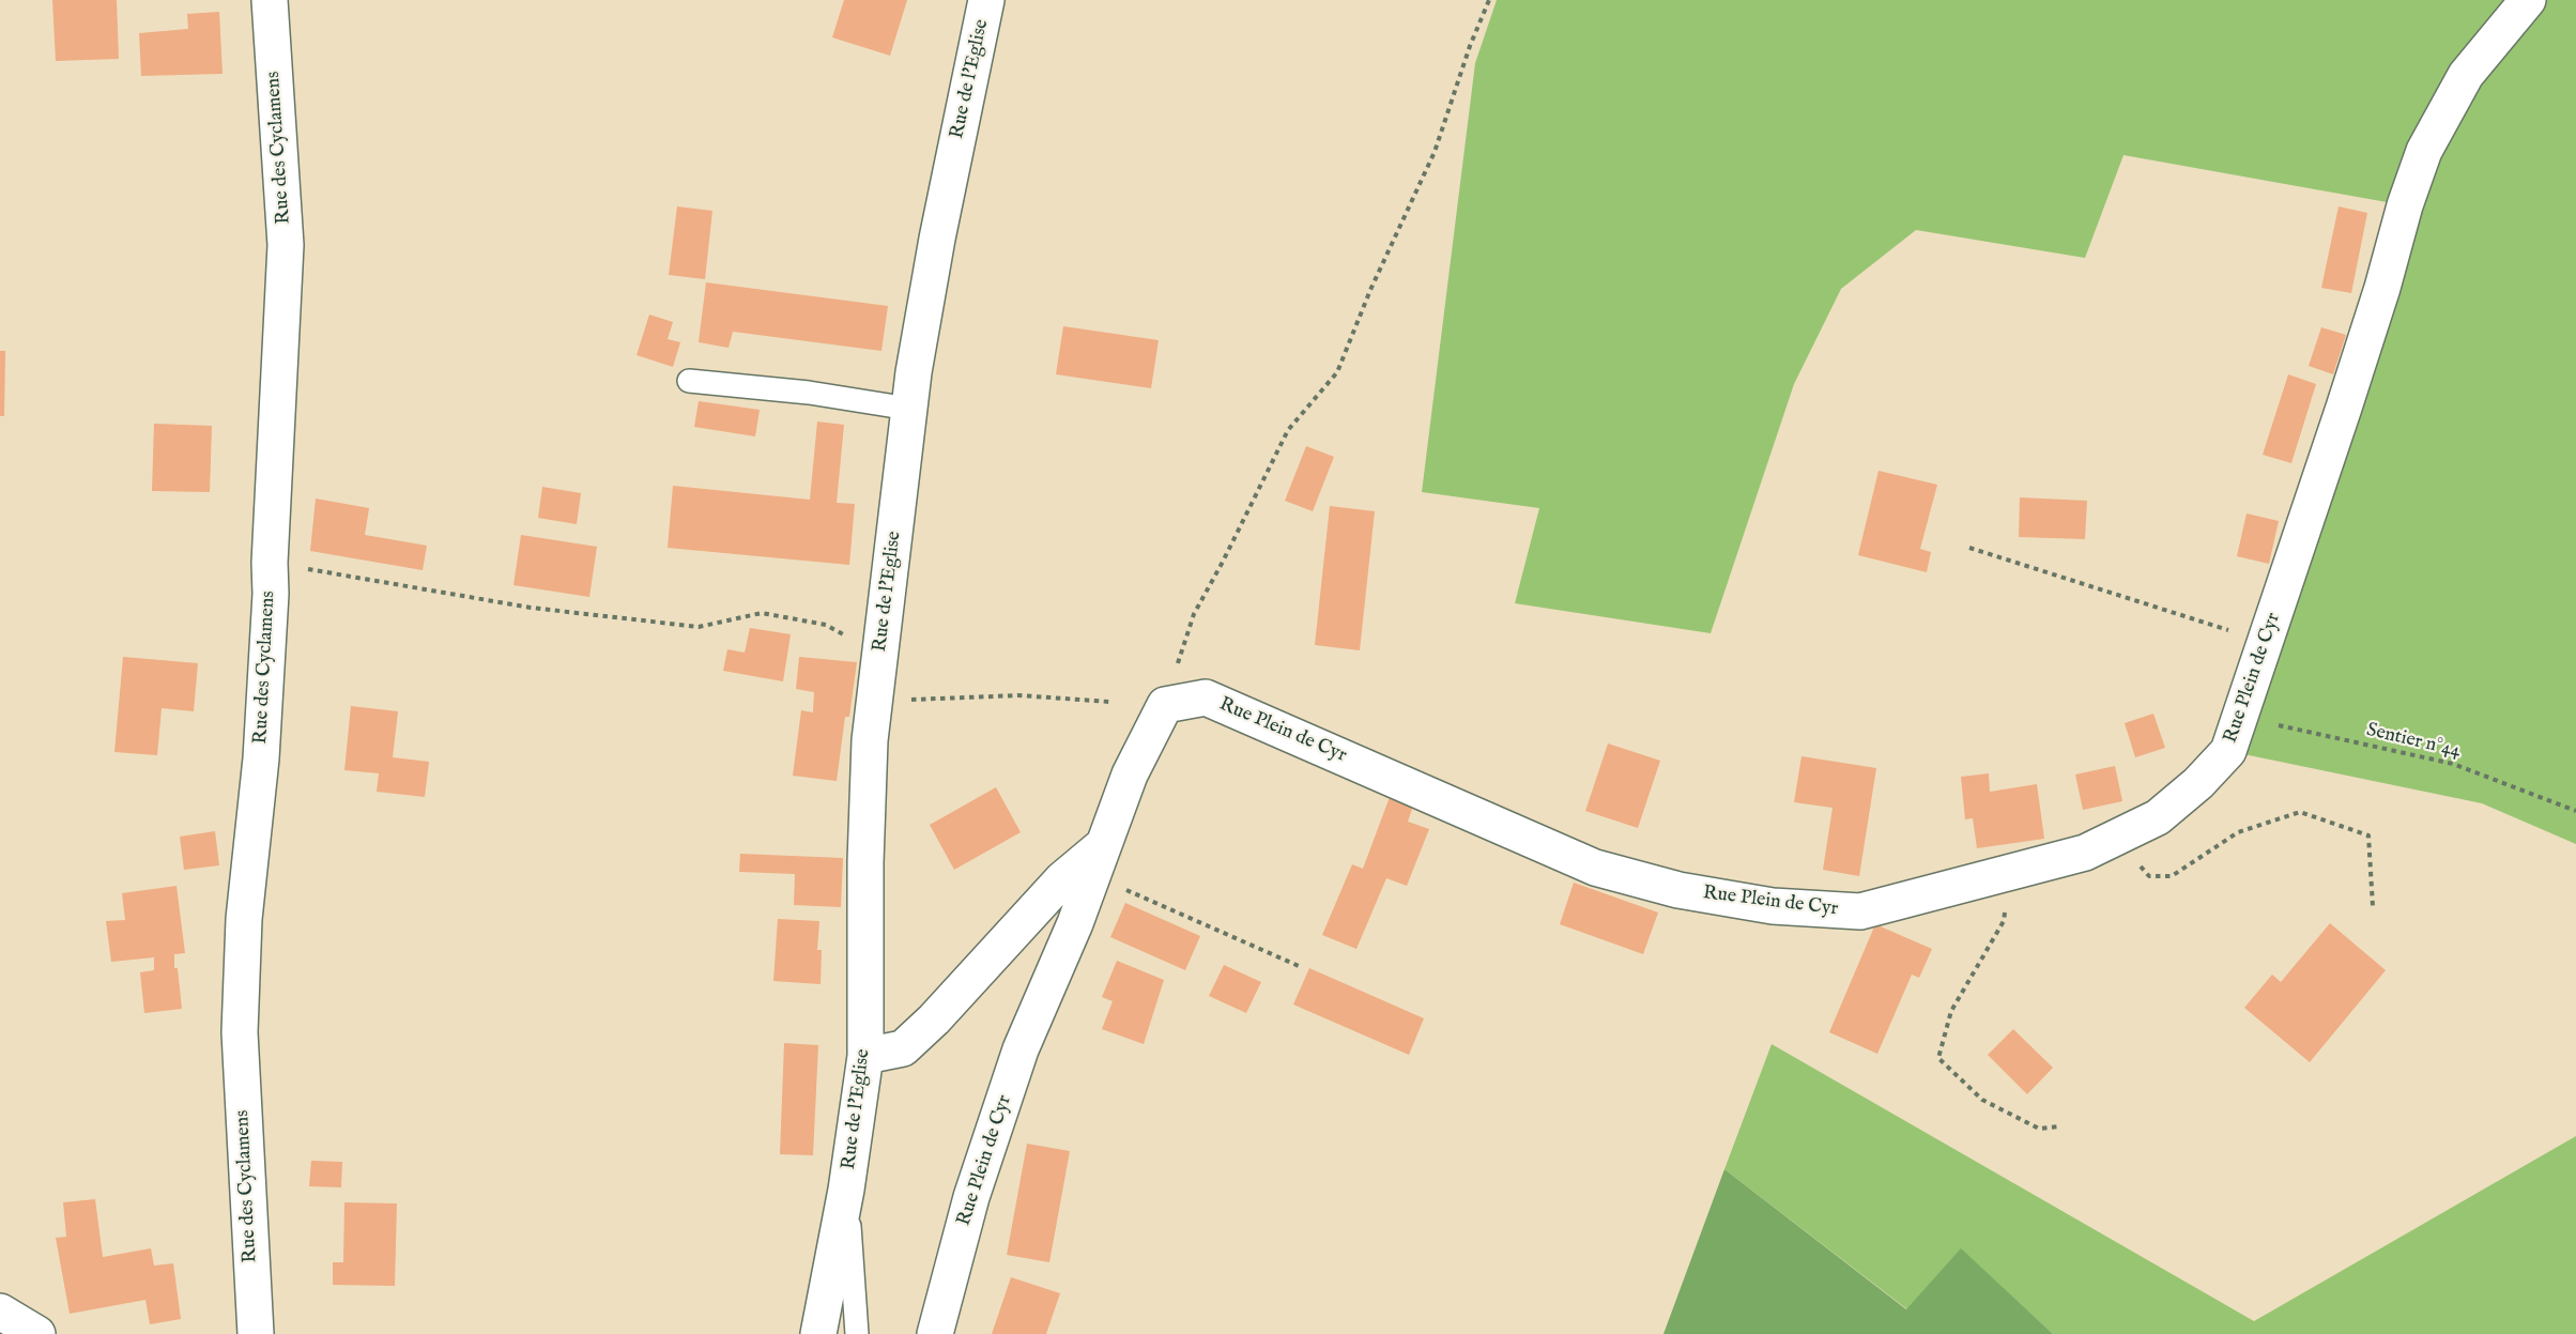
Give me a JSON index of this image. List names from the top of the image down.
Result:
{
  "streets": {
    "street": ["Rue de l'Eglise", "Rue des Cyclamens", "Rue Plein de Cyr"],
    "path": ["Sentier n°44"]
  },
  "crossings": [
    ["Rue Plein de Cyr", "Sentier n°44"]
  ]
}
